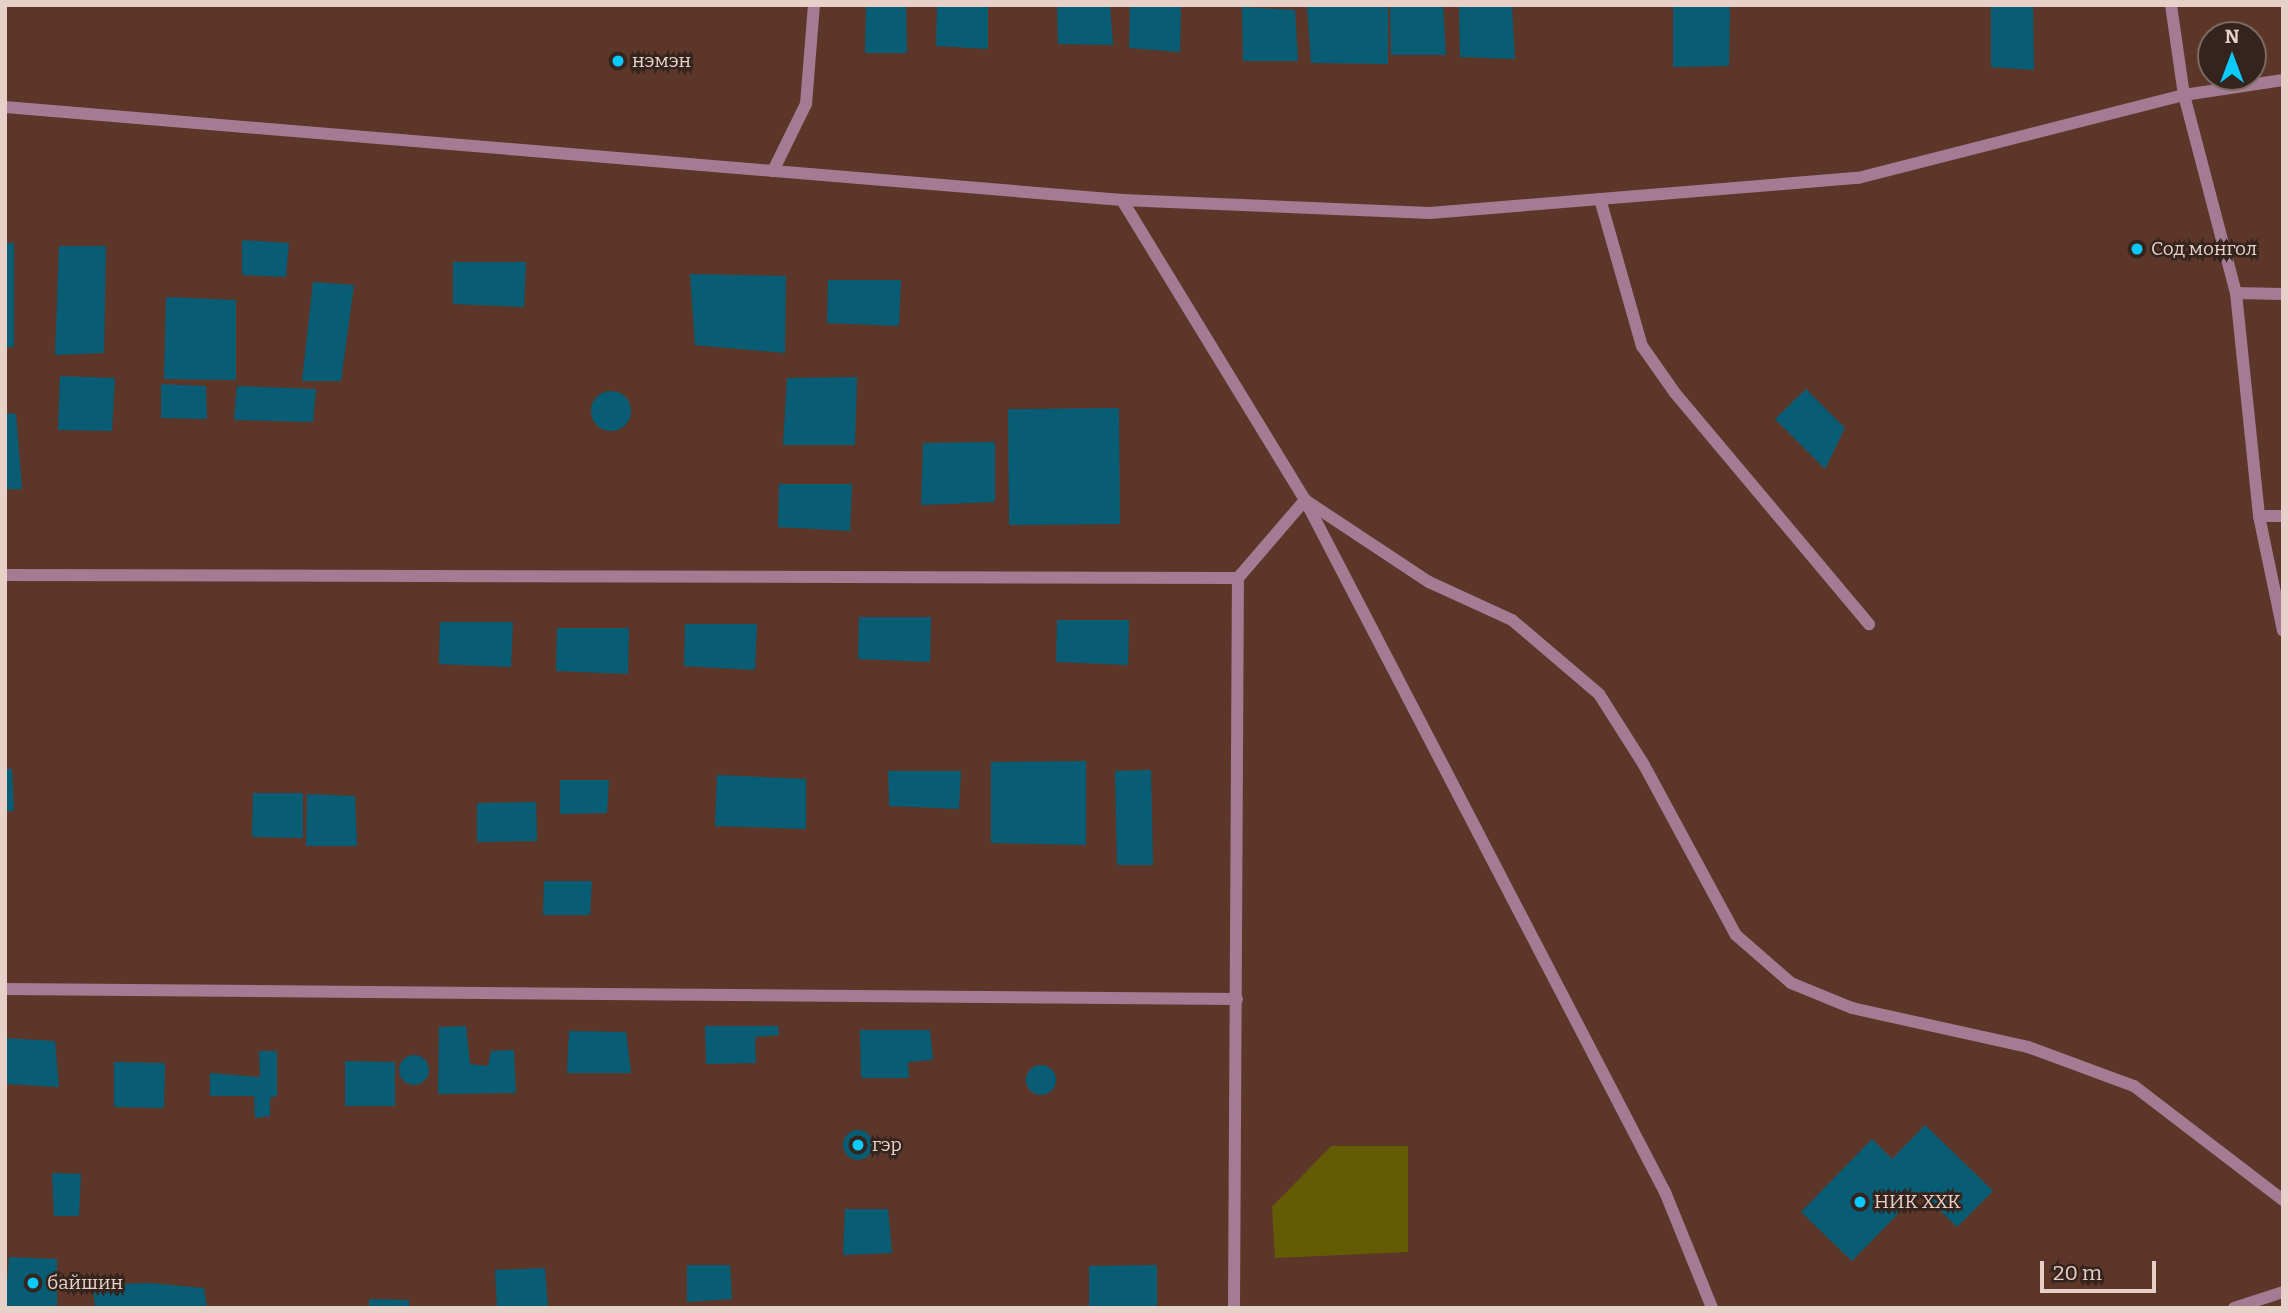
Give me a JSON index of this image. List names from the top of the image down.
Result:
{
  "places": [
    "нэмэн",
    "Сод монгол",
    "гэр",
    "НИК ХХК",
    "байшин"
  ],
  "scale_bar": "20 m",
  "north": "top"
}
